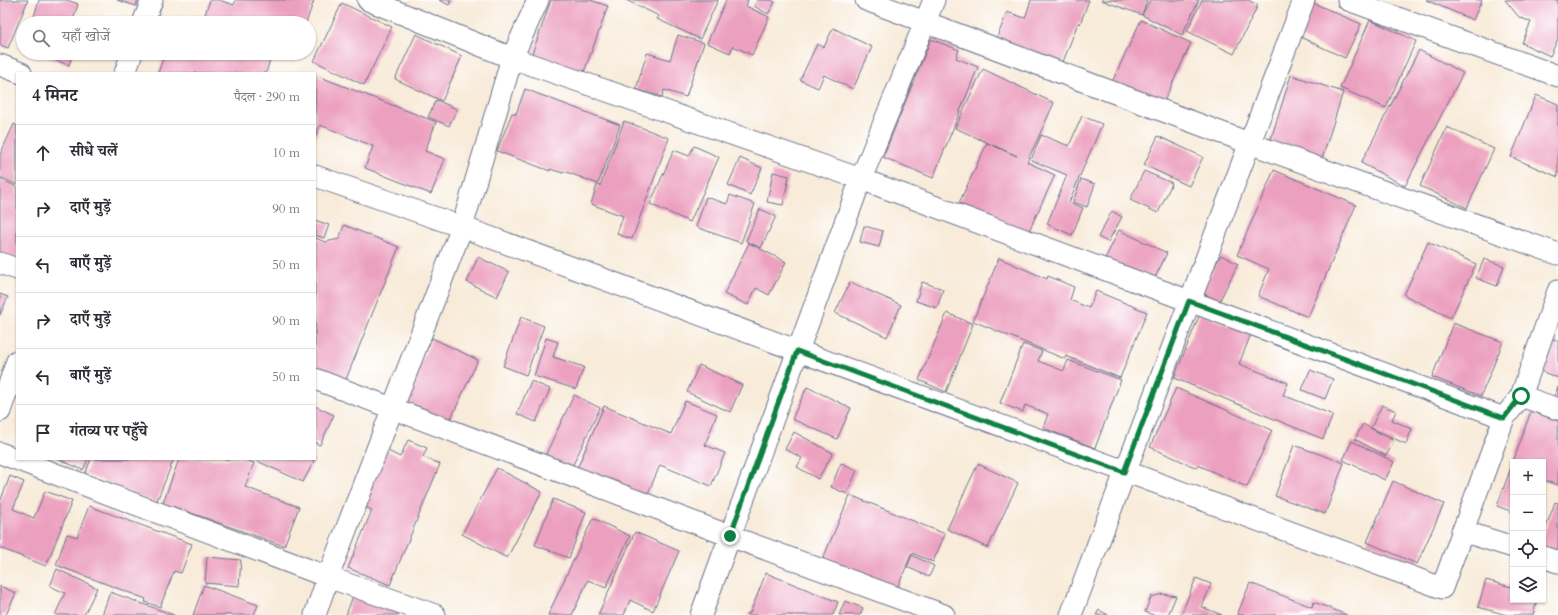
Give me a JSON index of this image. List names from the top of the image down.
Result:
{
  "page": {
    "search": "यहाँ खोजें",
    "heading": ["4 मिनट", "पैदल · 290 m"],
    "list": [
      ["सीधे चलें", "10 m"],
      ["दाएँ मुड़ें", "90 m"],
      ["बाएँ मुड़ें", "50 m"],
      ["दाएँ मुड़ें", "90 m"],
      ["बाएँ मुड़ें", "50 m"],
      "गंतव्य पर पहुँचे"
    ],
    "map_buttons": ["+", "−"]
  }
}
